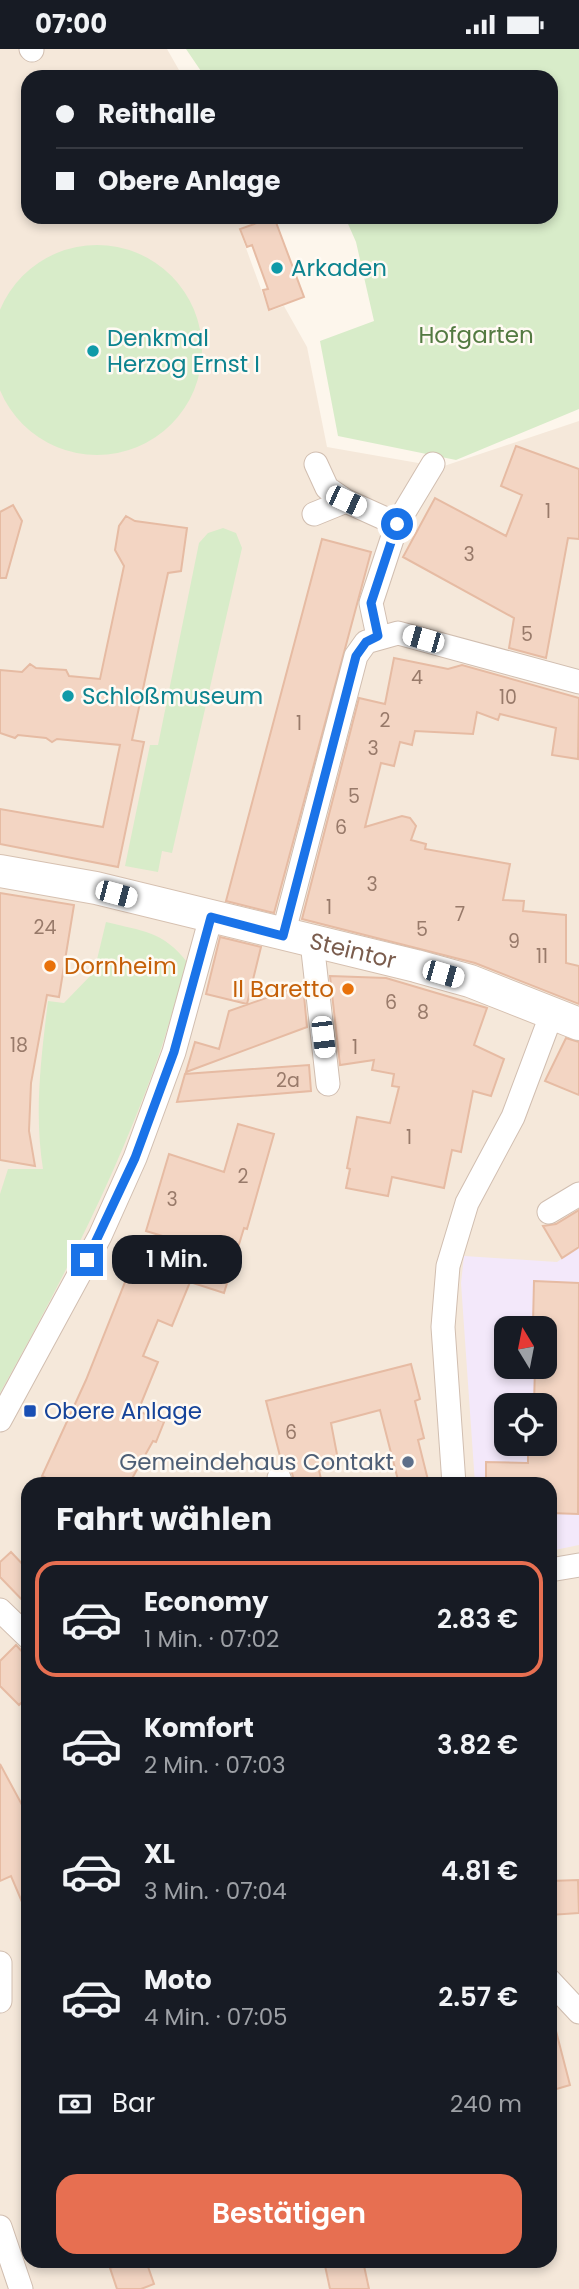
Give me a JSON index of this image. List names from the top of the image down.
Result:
{
  "streets": {
    "street": ["Steintor"]
  },
  "parks": ["Hofgarten"],
  "places": {
    "other": [
      "Arkaden",
      "Denkmal Herzog Ernst I",
      "Schloßmuseum",
      "Dornheim",
      "Il Baretto",
      "Gemeindehaus Contakt"
    ],
    "transit": ["Obere Anlage"]
  },
  "house_numbers": [
    "1",
    "3",
    "5",
    "4",
    "10",
    "2",
    "1",
    "3",
    "5",
    "6",
    "3",
    "1",
    "7",
    "24",
    "5",
    "9",
    "11",
    "6",
    "8",
    "18",
    "1",
    "2a",
    "1",
    "2",
    "3",
    "6"
  ],
  "north": "top",
  "page": {
    "status": "07:00",
    "banner": ["Reithalle", "Obere Anlage"],
    "bubble": "1 Min.",
    "heading": "Fahrt wählen",
    "list": [
      {
        "name": "Economy",
        "note": "1 Min. · 07:02",
        "value": "2.83 €"
      },
      {
        "name": "Komfort",
        "note": "2 Min. · 07:03",
        "value": "3.82 €"
      },
      {
        "name": "XL",
        "note": "3 Min. · 07:04",
        "value": "4.81 €"
      },
      {
        "name": "Moto",
        "note": "4 Min. · 07:05",
        "value": "2.57 €"
      }
    ],
    "pay": ["Bar", "240 m"],
    "buttons": "Bestätigen"
  }
}
